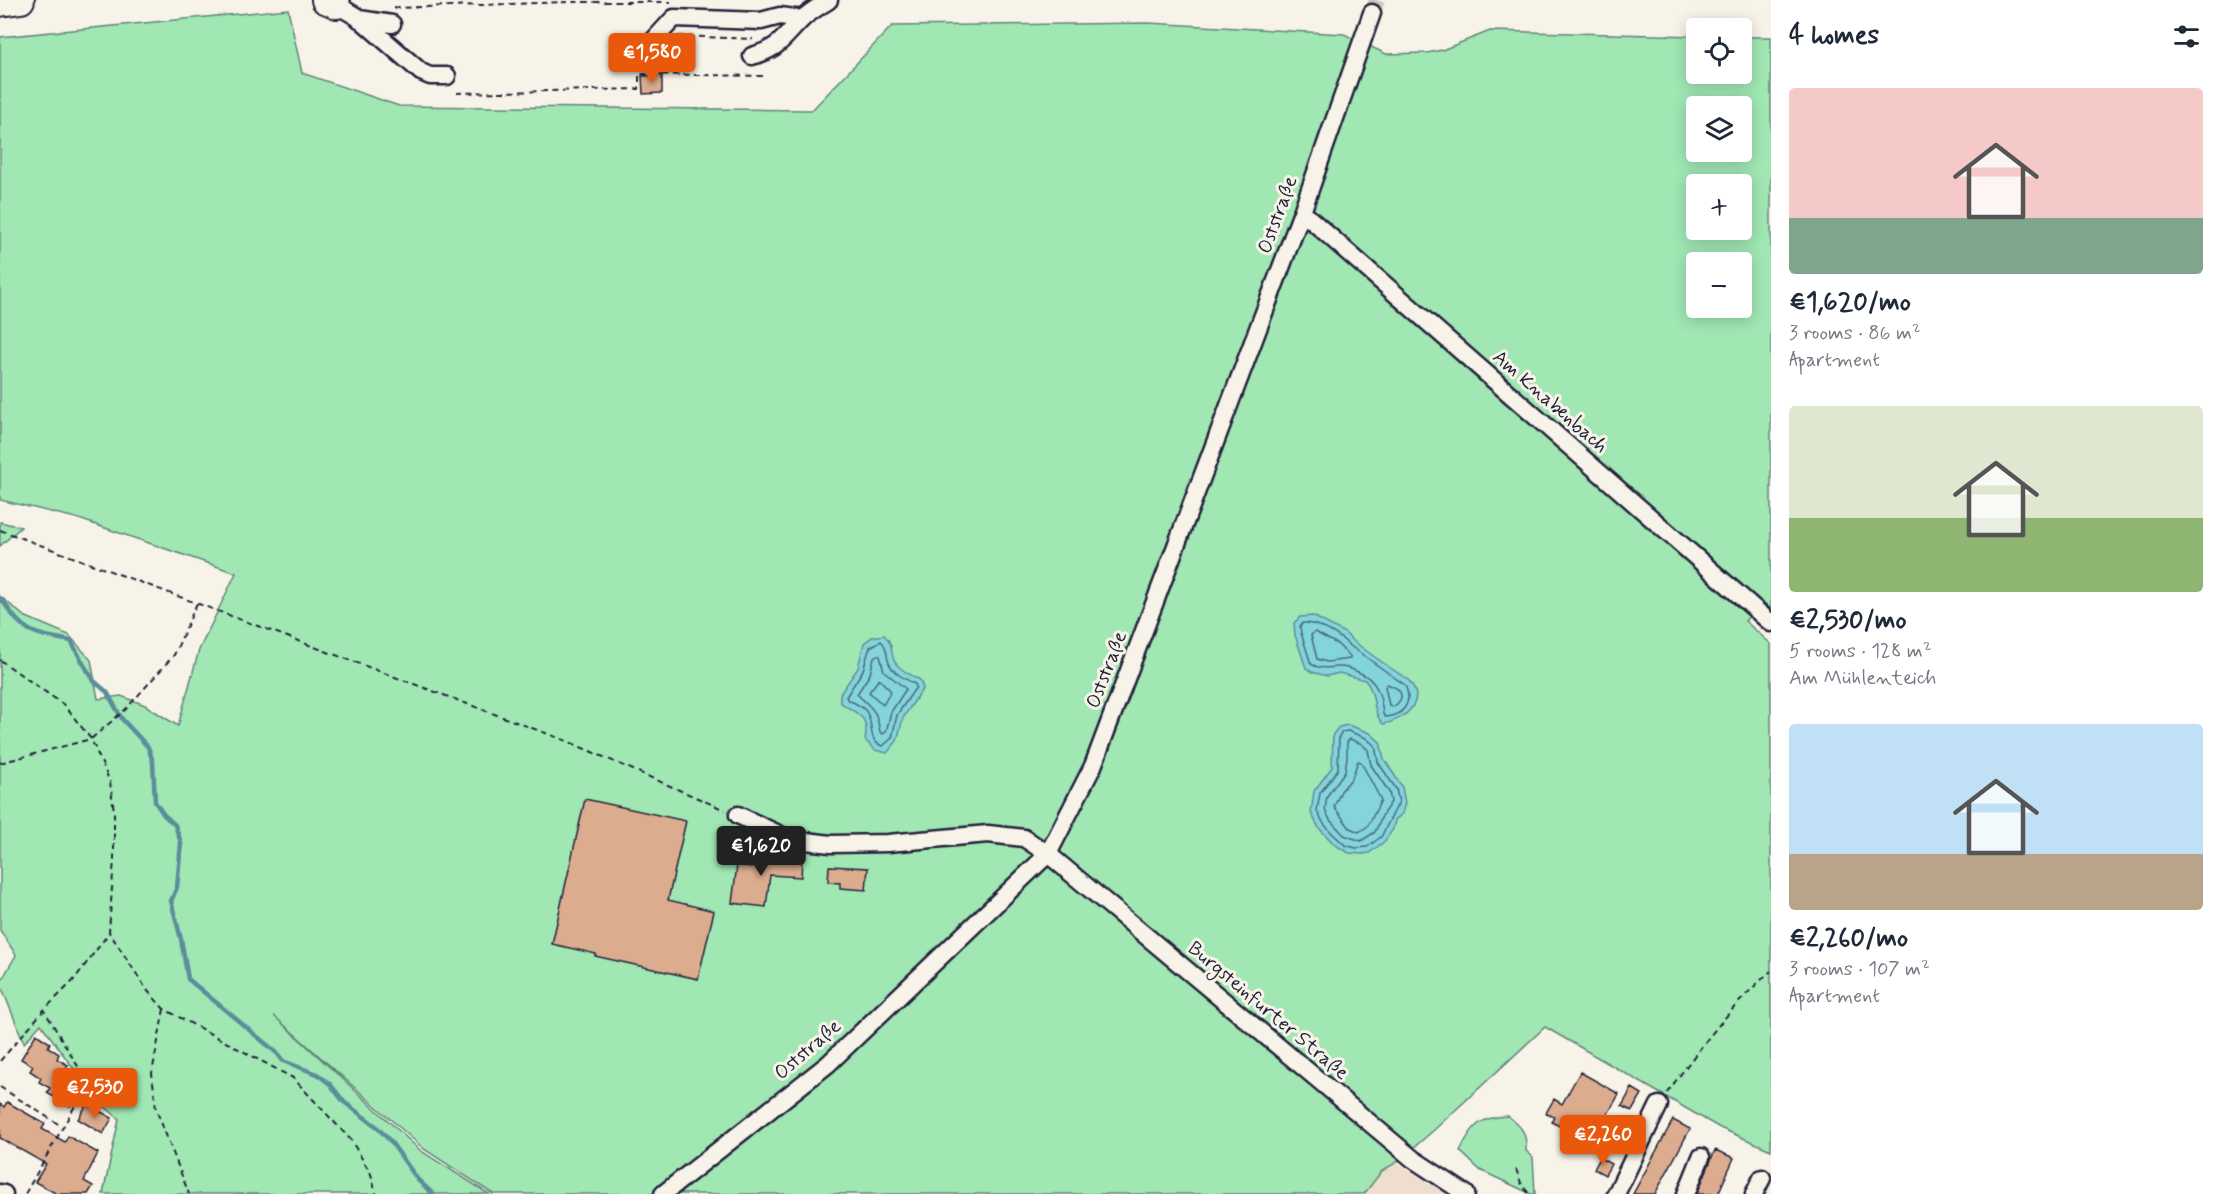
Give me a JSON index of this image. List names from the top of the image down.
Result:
{
  "streets": {
    "street": ["Oststraße", "Am Knabenbach", "Burgsteinfurter Straße"]
  },
  "crossings": [
    ["Oststraße", "Am Knabenbach"],
    ["Oststraße", "Burgsteinfurter Straße"]
  ],
  "page": {
    "heading": "4 homes",
    "map_buttons": ["+", "−"],
    "price": [
      "€1,580",
      "€1,620",
      "€2,530",
      "€2,260"
    ],
    "list": [
      {
        "name": "€1,620/mo",
        "note": "3 rooms · 86 m² · Apartment"
      },
      {
        "name": "€2,530/mo",
        "note": "5 rooms · 128 m² · Am Mühlenteich"
      },
      {
        "name": "€2,260/mo",
        "note": "3 rooms · 107 m² · Apartment"
      }
    ]
  }
}
